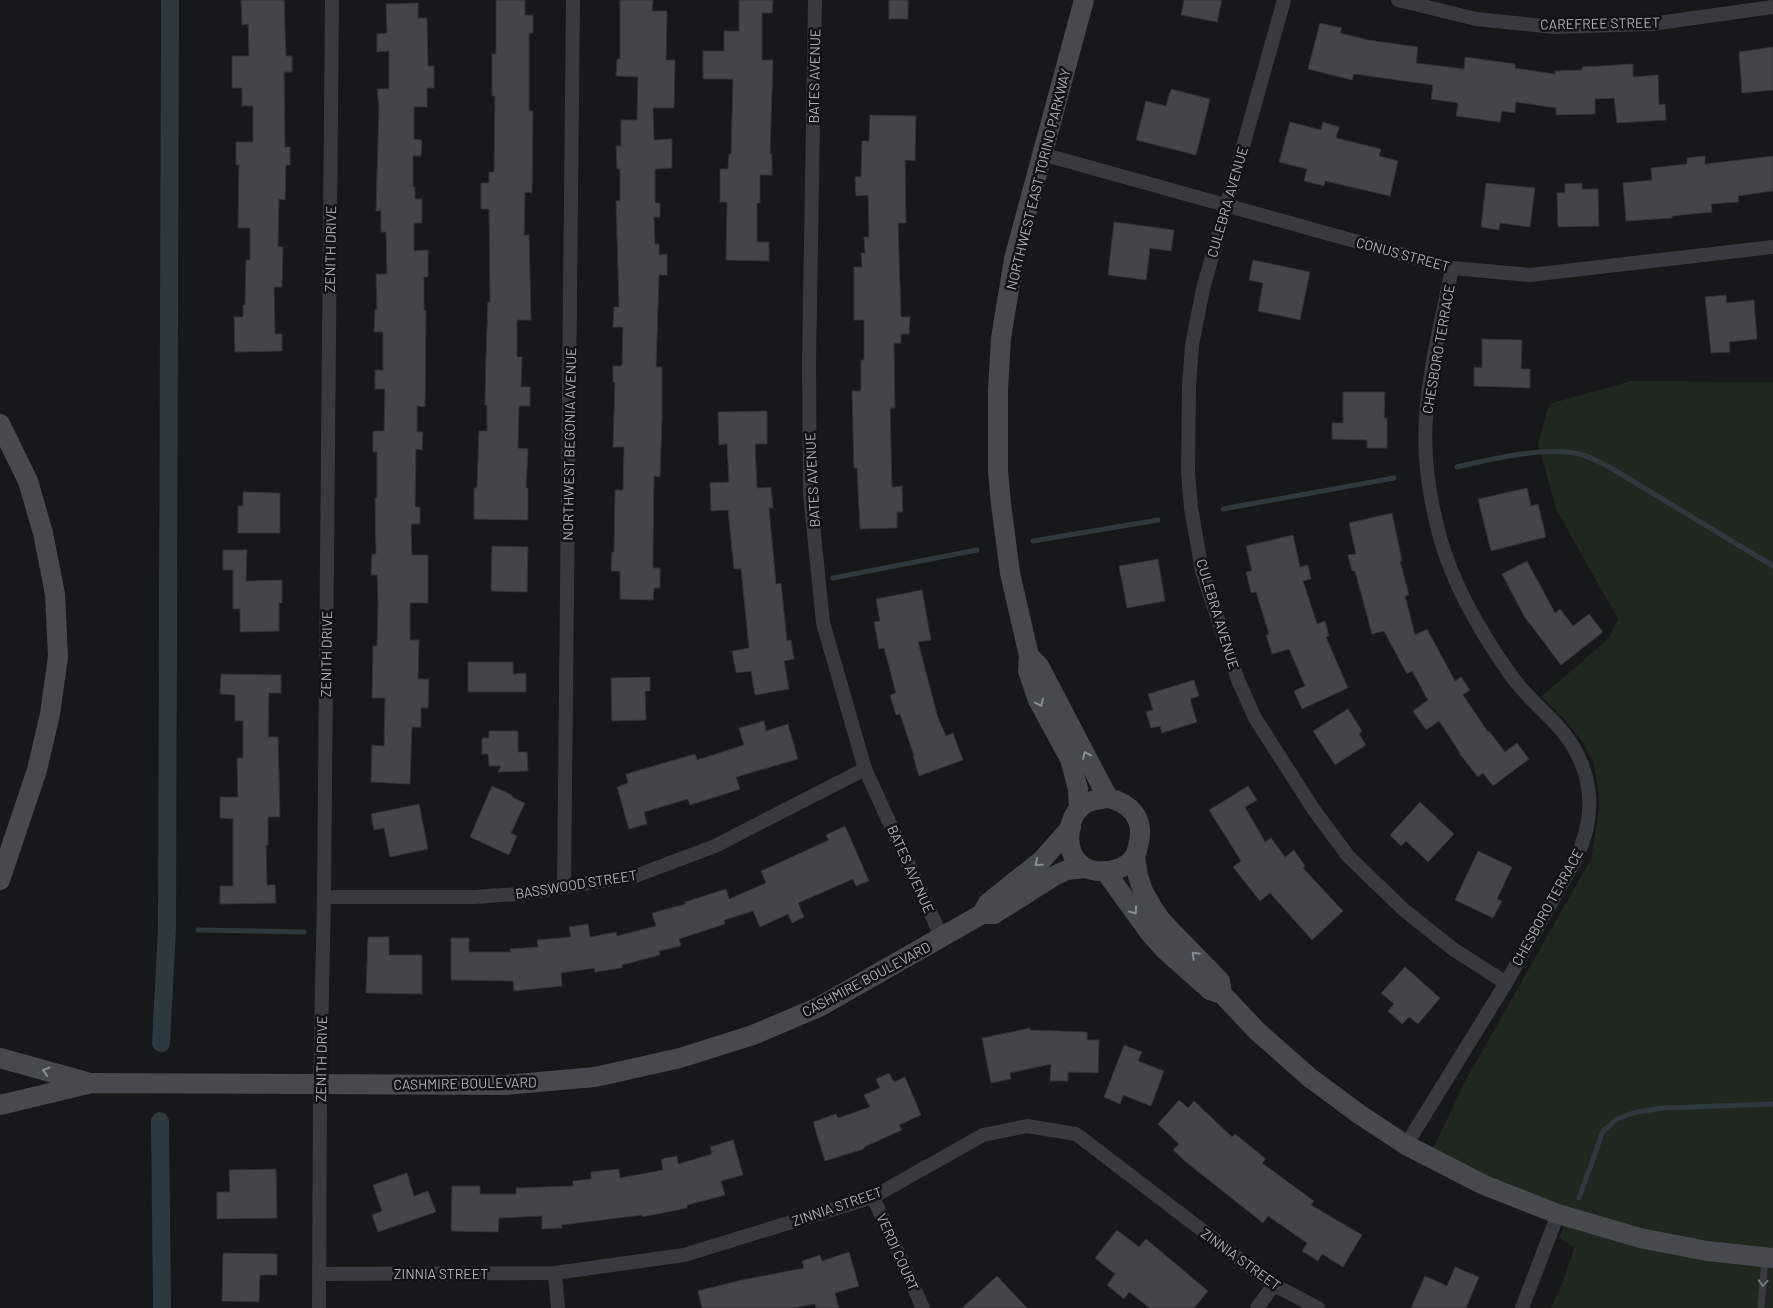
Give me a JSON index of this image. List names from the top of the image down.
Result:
{
  "streets": {
    "street": [
      "CAREFREE STREET",
      "BATES AVENUE",
      "NORTHWEST EAST TORINO PARKWAY",
      "CULEBRA AVENUE",
      "ZENITH DRIVE",
      "CONUS STREET",
      "CHESBORO TERRACE",
      "NORTHWEST BEGONIA AVENUE",
      "BASSWOOD STREET",
      "CASHMIRE BOULEVARD",
      "ZINNIA STREET",
      "VERDI COURT"
    ]
  },
  "crossings": [
    ["BATES AVENUE", "BASSWOOD STREET"],
    ["BATES AVENUE", "CASHMIRE BOULEVARD"],
    ["NORTHWEST EAST TORINO PARKWAY", "CONUS STREET"],
    ["NORTHWEST EAST TORINO PARKWAY", "CASHMIRE BOULEVARD"],
    ["CULEBRA AVENUE", "CONUS STREET"],
    ["CULEBRA AVENUE", "CHESBORO TERRACE"],
    ["ZENITH DRIVE", "BASSWOOD STREET"],
    ["ZENITH DRIVE", "CASHMIRE BOULEVARD"],
    ["ZENITH DRIVE", "ZINNIA STREET"],
    ["CONUS STREET", "CHESBORO TERRACE"],
    ["NORTHWEST BEGONIA AVENUE", "BASSWOOD STREET"],
    ["ZINNIA STREET", "VERDI COURT"]
  ]
}
